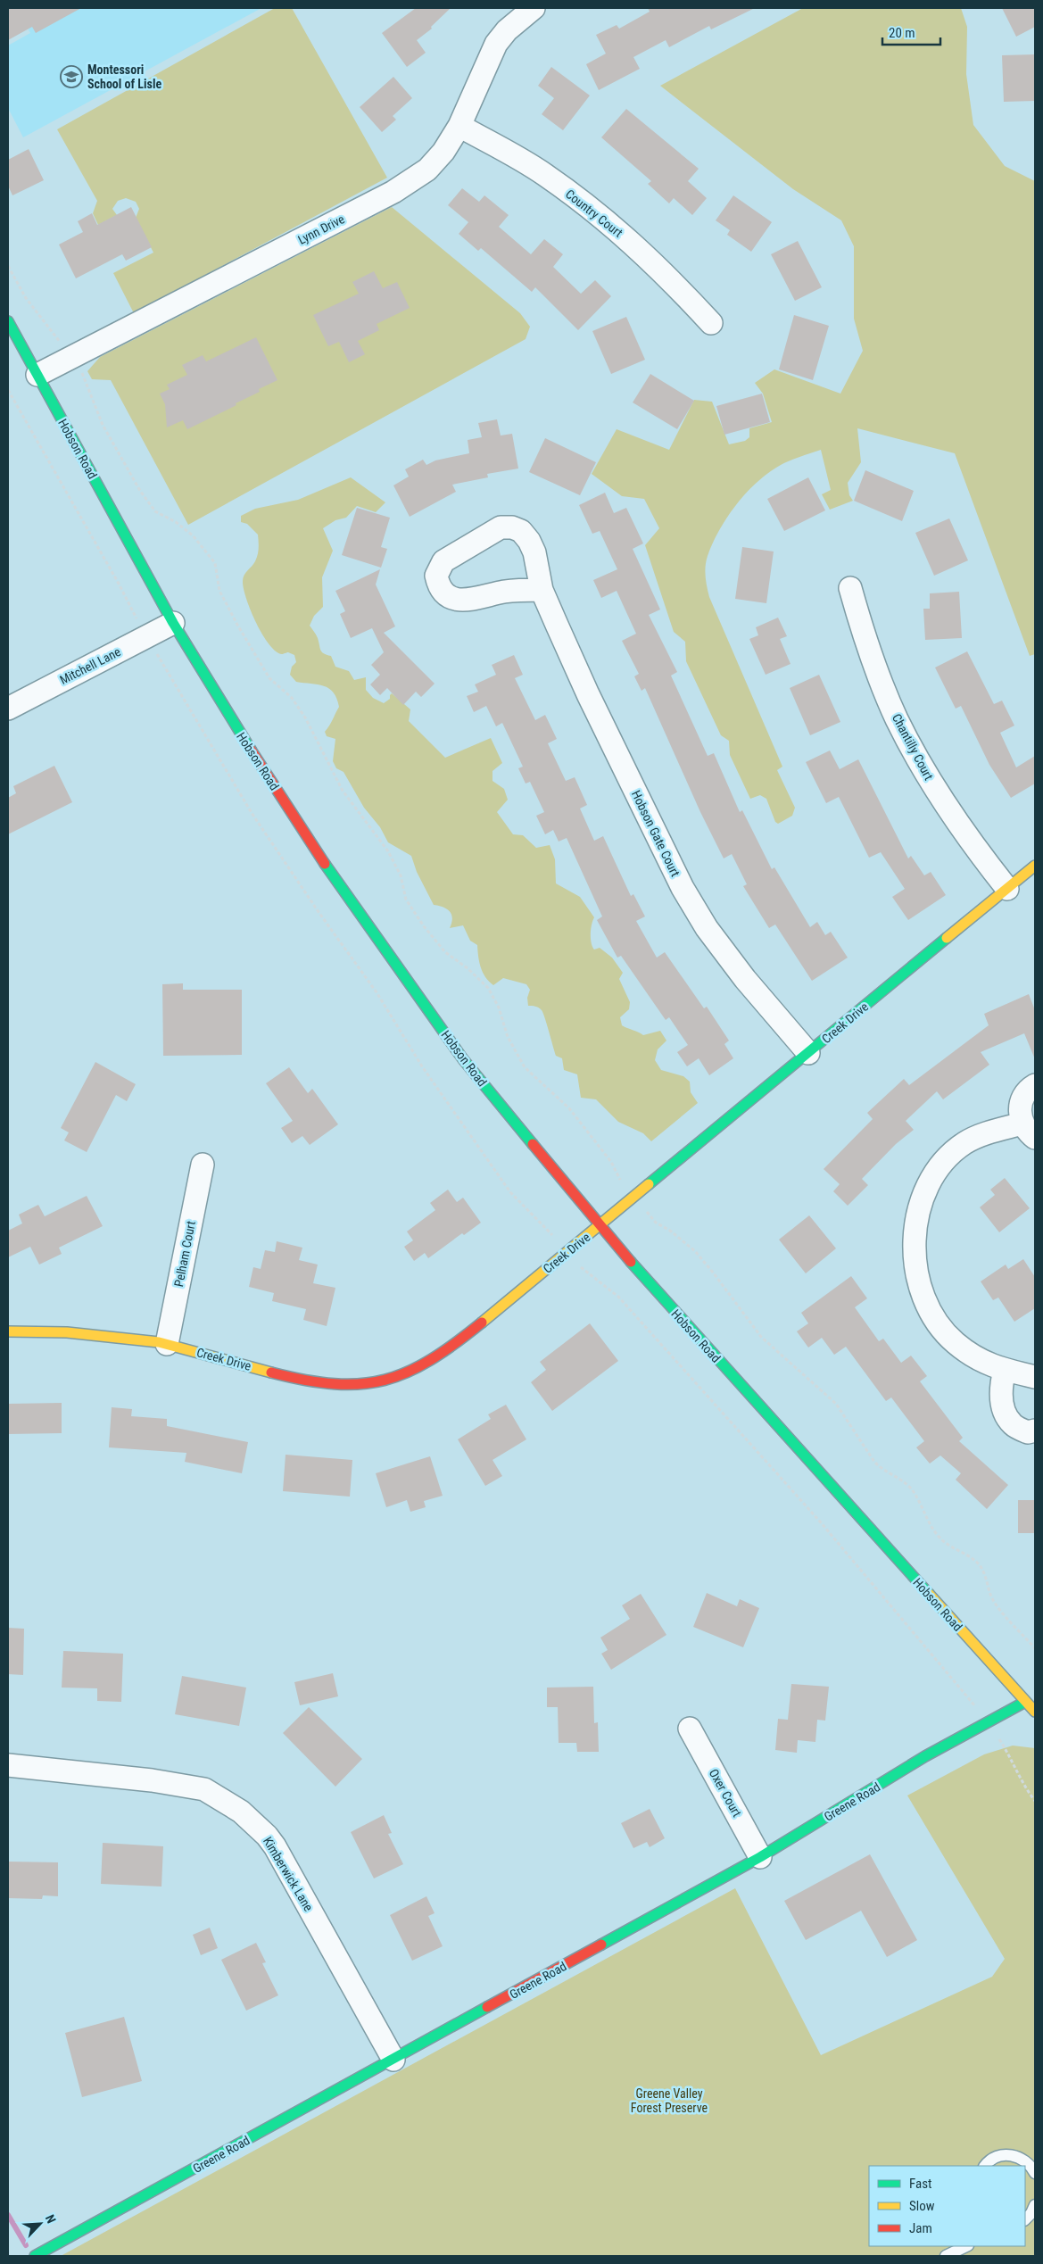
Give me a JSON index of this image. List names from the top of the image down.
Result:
{
  "streets": {
    "street": [
      "Country Court",
      "Lynn Drive",
      "Hobson Road",
      "Mitchell Lane",
      "Chantilly Court",
      "Hobson Gate Court",
      "Creek Drive",
      "Pelham Court",
      "Oxer Court",
      "Greene Road",
      "Kimberwick Lane"
    ]
  },
  "crossings": [
    ["Country Court", "Lynn Drive"],
    ["Lynn Drive", "Hobson Road"],
    ["Hobson Road", "Mitchell Lane"],
    ["Hobson Road", "Creek Drive"],
    ["Hobson Road", "Greene Road"],
    ["Chantilly Court", "Creek Drive"],
    ["Hobson Gate Court", "Creek Drive"],
    ["Creek Drive", "Pelham Court"],
    ["Oxer Court", "Greene Road"],
    ["Greene Road", "Kimberwick Lane"]
  ],
  "parks": ["Greene Valley Forest Preserve"],
  "places": {
    "school or university": ["Montessori School of Lisle"]
  },
  "legend": ["Fast", "Slow", "Jam"],
  "scale_bar": "20 m",
  "north": "top right"
}
